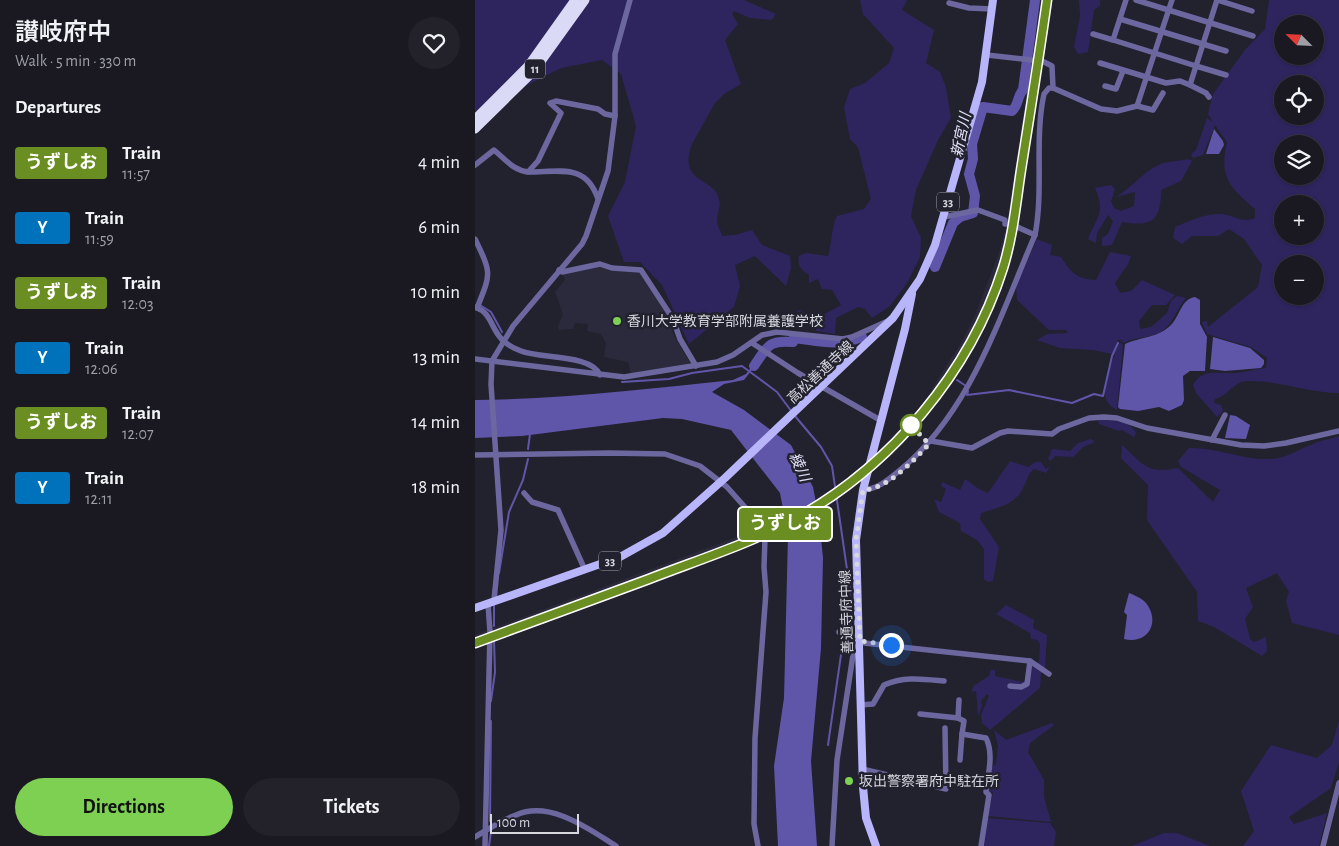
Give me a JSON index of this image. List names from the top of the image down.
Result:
{
  "streets": {
    "highway": ["11"],
    "main road": ["33", "高松善通寺線", "善通寺府中線"]
  },
  "crossings": [
    ["高松善通寺線", "善通寺府中線"]
  ],
  "water": ["新宮川", "綾川"],
  "places": ["香川大学教育学部附属養護学校", "坂出警察署府中駐在所"],
  "scale_bar": "100 m",
  "north": "top left",
  "page": {
    "heading": [
      ["讃岐府中", "Walk · 5 min · 330 m"],
      "Departures"
    ],
    "on_map": "うずしお",
    "map_buttons": ["+", "−"],
    "list": [
      {
        "mark": "うずしお",
        "name": "Train",
        "note": "11:57",
        "value": "4 min"
      },
      {
        "mark": "Y",
        "name": "Train",
        "note": "11:59",
        "value": "6 min"
      },
      {
        "mark": "うずしお",
        "name": "Train",
        "note": "12:03",
        "value": "10 min"
      },
      {
        "mark": "Y",
        "name": "Train",
        "note": "12:06",
        "value": "13 min"
      },
      {
        "mark": "うずしお",
        "name": "Train",
        "note": "12:07",
        "value": "14 min"
      },
      {
        "mark": "Y",
        "name": "Train",
        "note": "12:11",
        "value": "18 min"
      }
    ],
    "buttons": ["Directions", "Tickets"],
    "scale": "100 m"
  }
}
